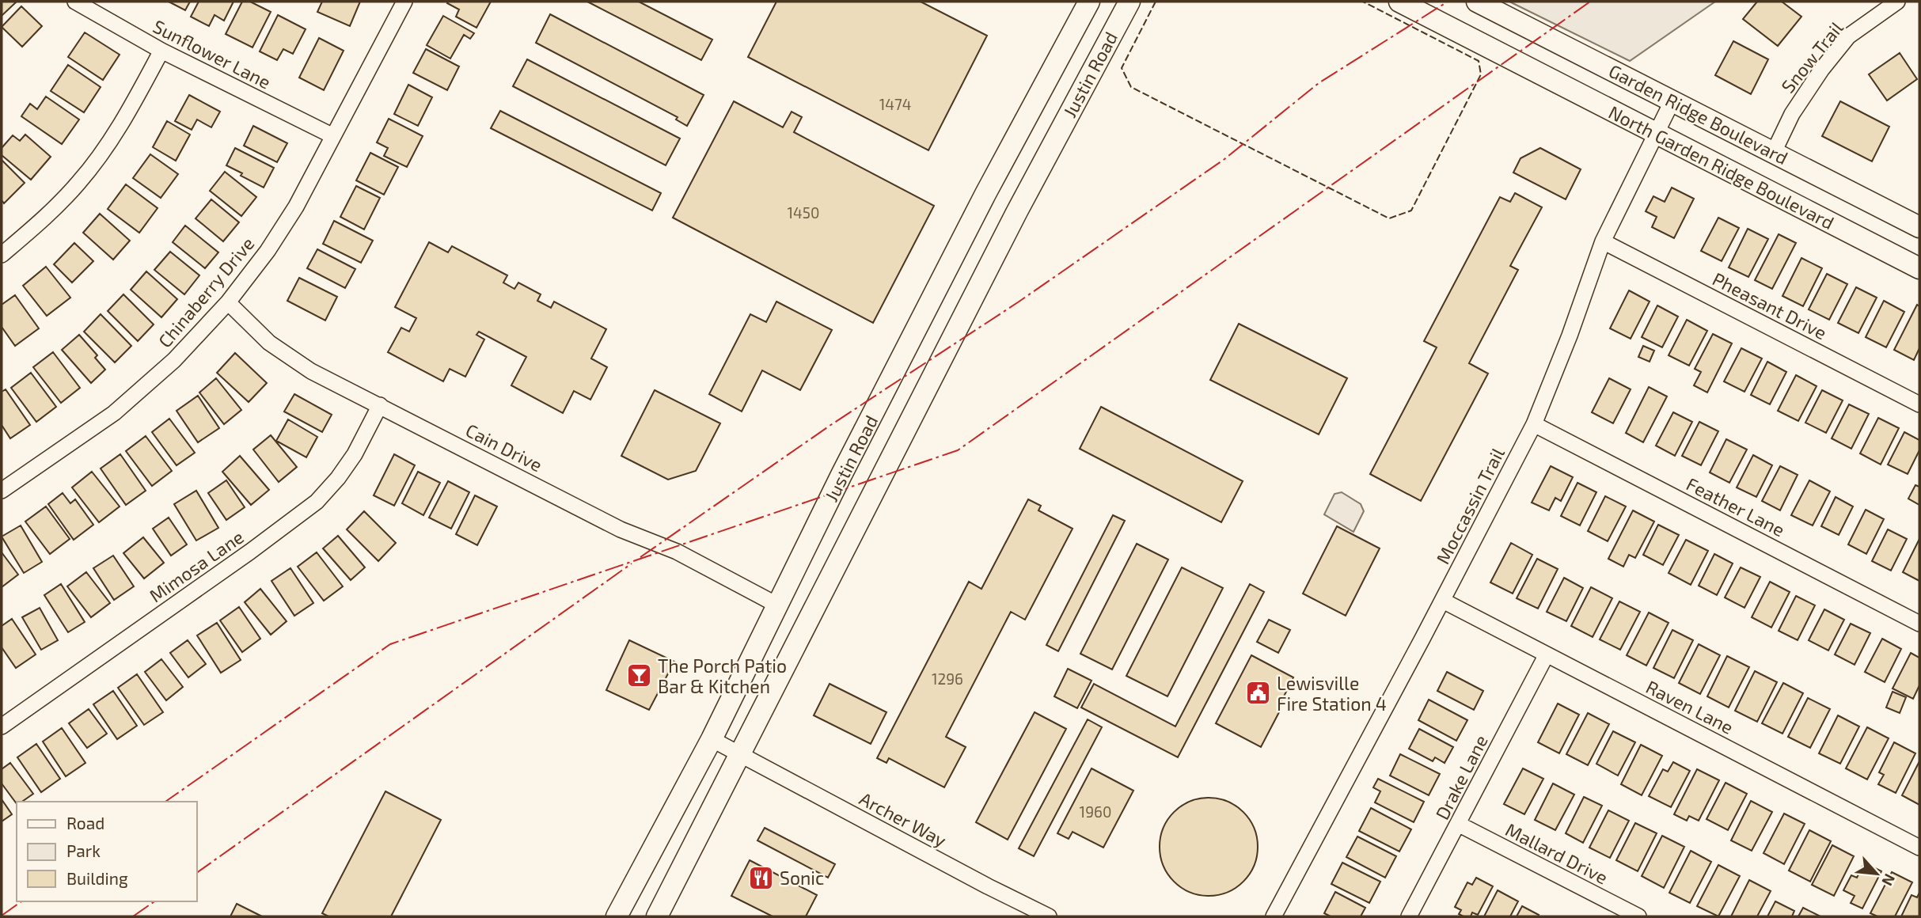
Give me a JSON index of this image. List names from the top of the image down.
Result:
{
  "streets": {
    "main road": ["Justin Road", "Garden Ridge Boulevard", "North Garden Ridge Boulevard"],
    "street": [
      "Sunflower Lane",
      "Snow Trail",
      "Chinaberry Drive",
      "Pheasant Drive",
      "Cain Drive",
      "Moccassin Trail",
      "Feather Lane",
      "Mimosa Lane",
      "Raven Lane",
      "Drake Lane",
      "Archer Way",
      "Mallard Drive"
    ]
  },
  "crossings": [
    ["Sunflower Lane", "Chinaberry Drive"],
    ["Snow Trail", "Garden Ridge Boulevard"],
    ["Justin Road", "Cain Drive"],
    ["Justin Road", "Archer Way"],
    ["Garden Ridge Boulevard", "Moccassin Trail"],
    ["North Garden Ridge Boulevard", "Moccassin Trail"],
    ["Chinaberry Drive", "Cain Drive"],
    ["Pheasant Drive", "Moccassin Trail"],
    ["Cain Drive", "Mimosa Lane"],
    ["Moccassin Trail", "Feather Lane"],
    ["Moccassin Trail", "Raven Lane"],
    ["Raven Lane", "Drake Lane"],
    ["Drake Lane", "Mallard Drive"]
  ],
  "places": {
    "bar": ["The Porch Patio Bar & Kitchen"],
    "public building": ["Lewisville Fire Station 4"],
    "restaurant": ["Sonic"]
  },
  "house_numbers": [
    "1474",
    "1450",
    "1296",
    "1960"
  ],
  "legend": ["Road", "Park", "Building"],
  "north": "bottom right"
}
